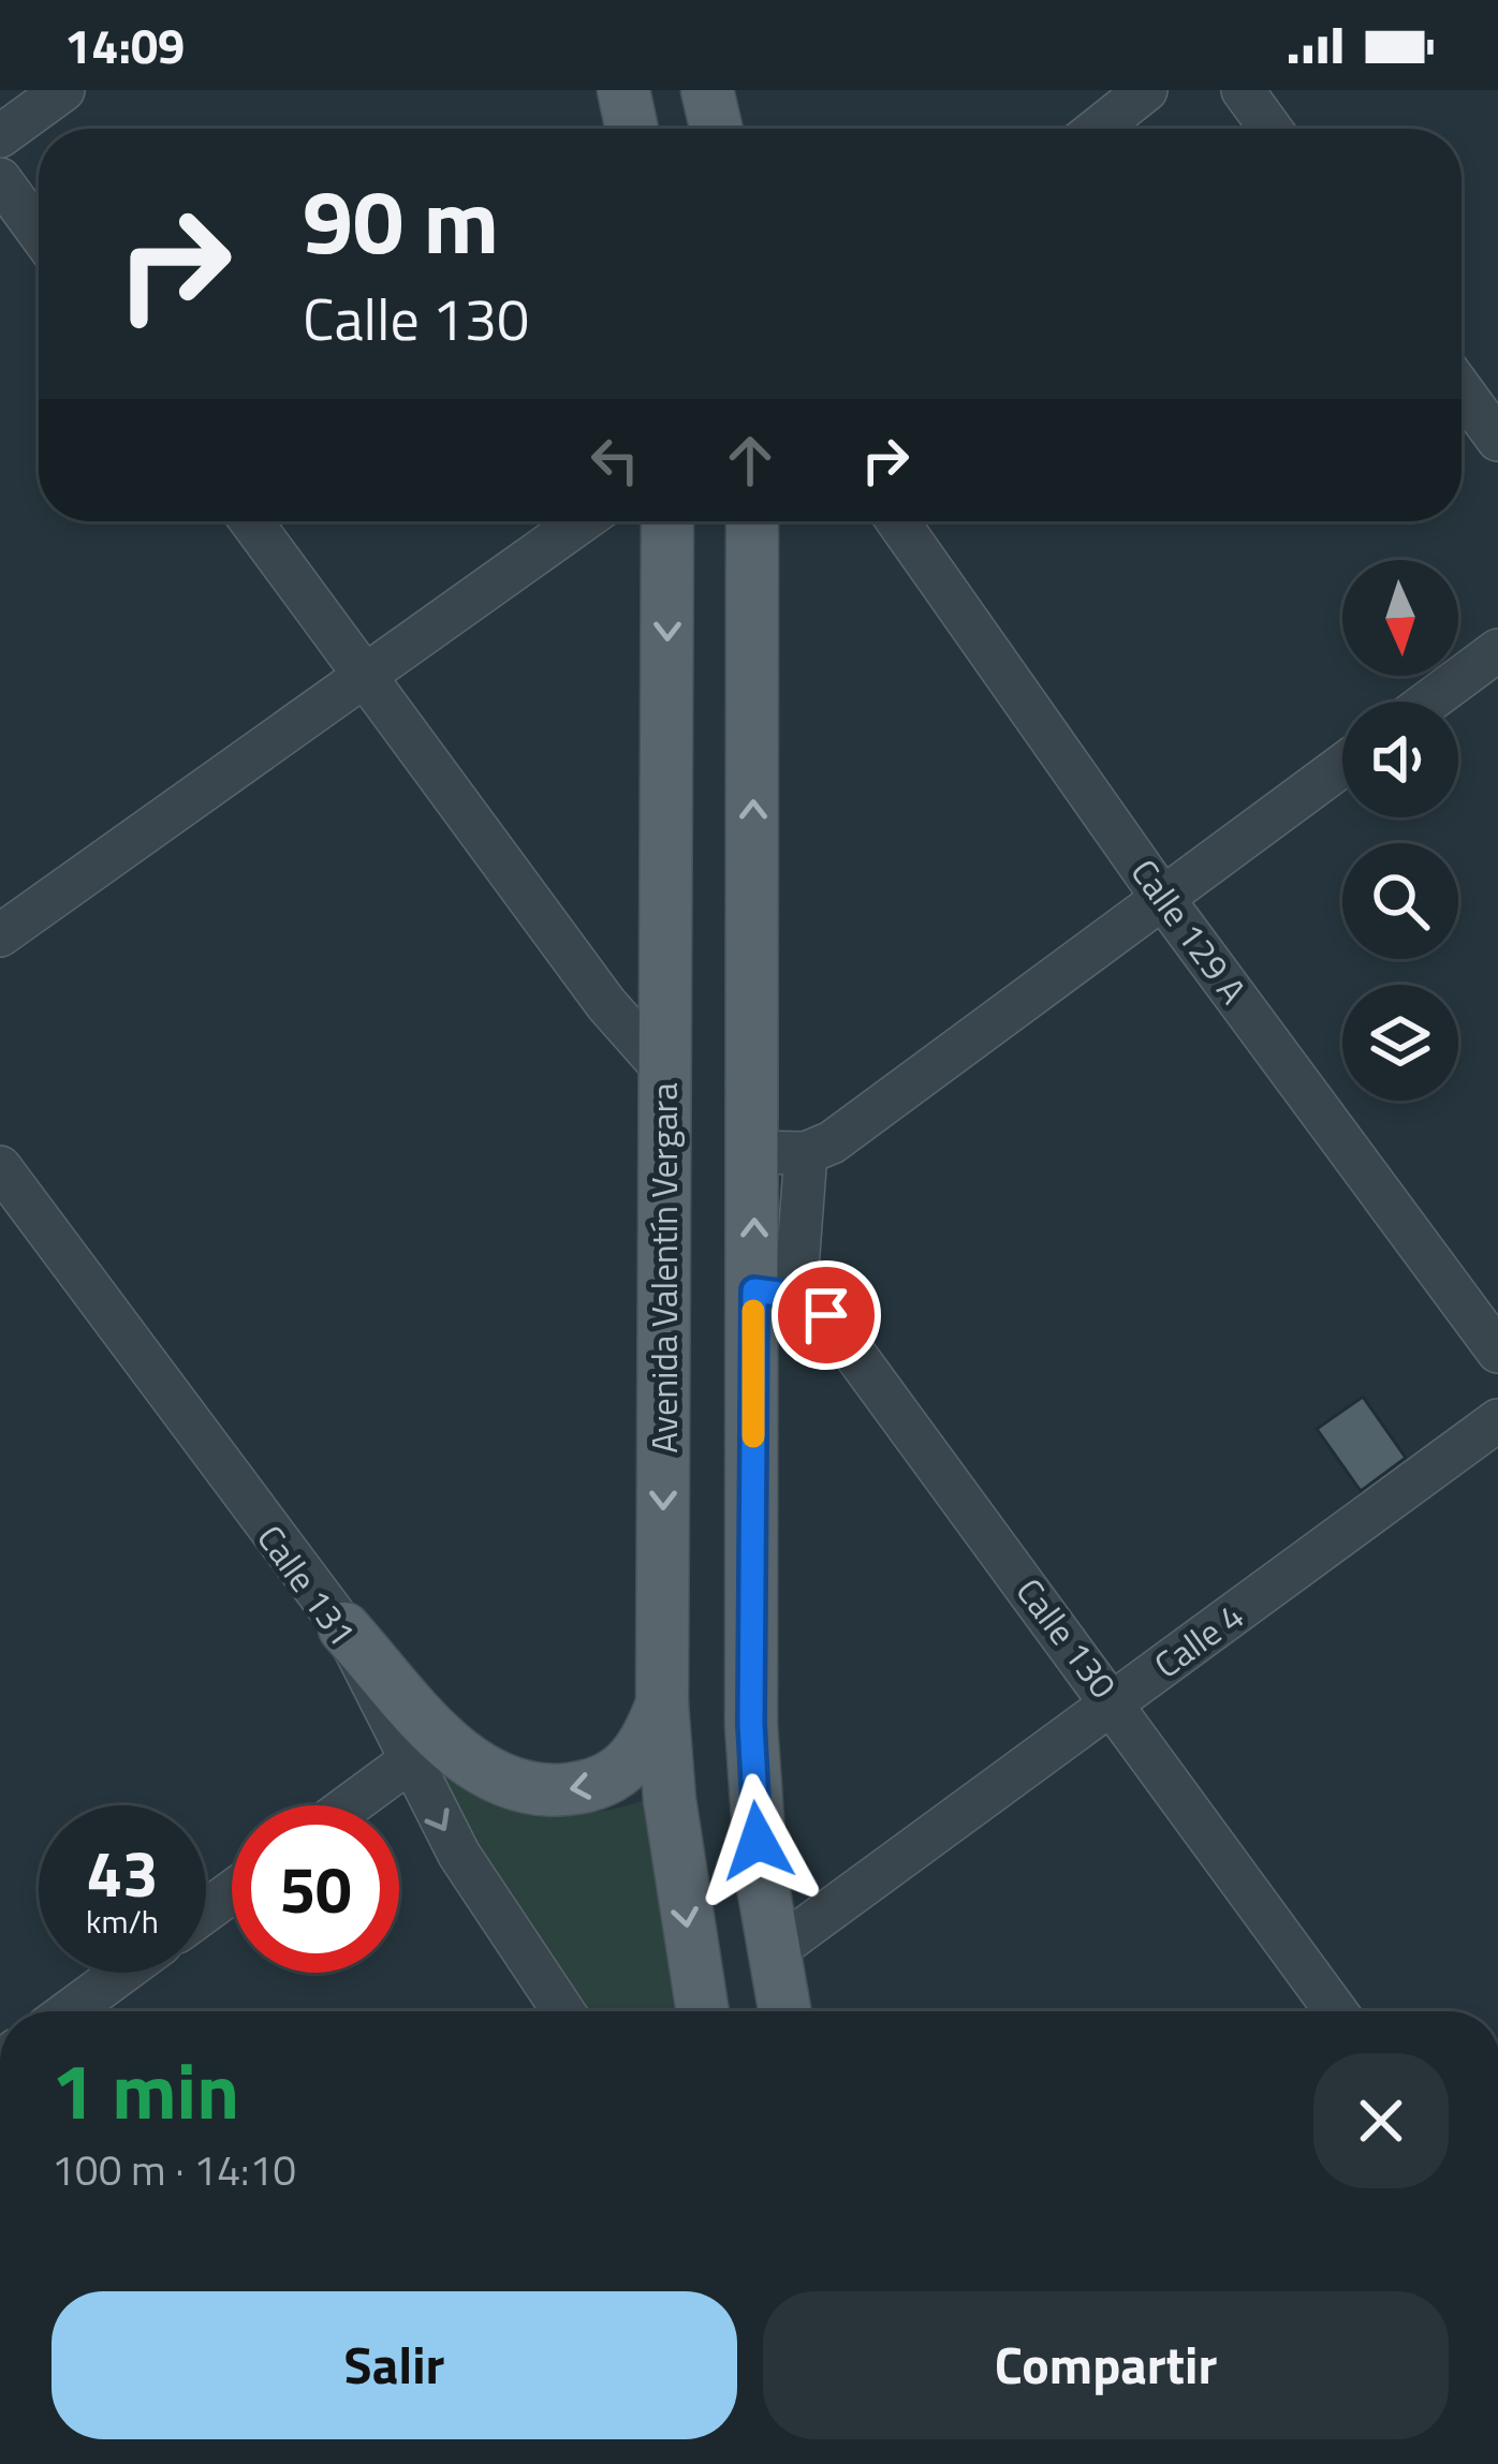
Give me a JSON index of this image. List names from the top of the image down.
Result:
{
  "streets": {
    "main road": ["Avenida Valentín Vergara"],
    "street": [
      "Calle 129 A",
      "Calle 131",
      "Calle 130",
      "Calle 4"
    ]
  },
  "crossings": [
    ["Calle 130", "Calle 4"]
  ],
  "north": "bottom",
  "page": {
    "status": "14:09",
    "turn": ["90 m", "Calle 130"],
    "speed": "43 km/h",
    "limit": "50",
    "heading": ["1 min", "100 m · 14:10"],
    "buttons": ["Salir", "Compartir"]
  }
}
